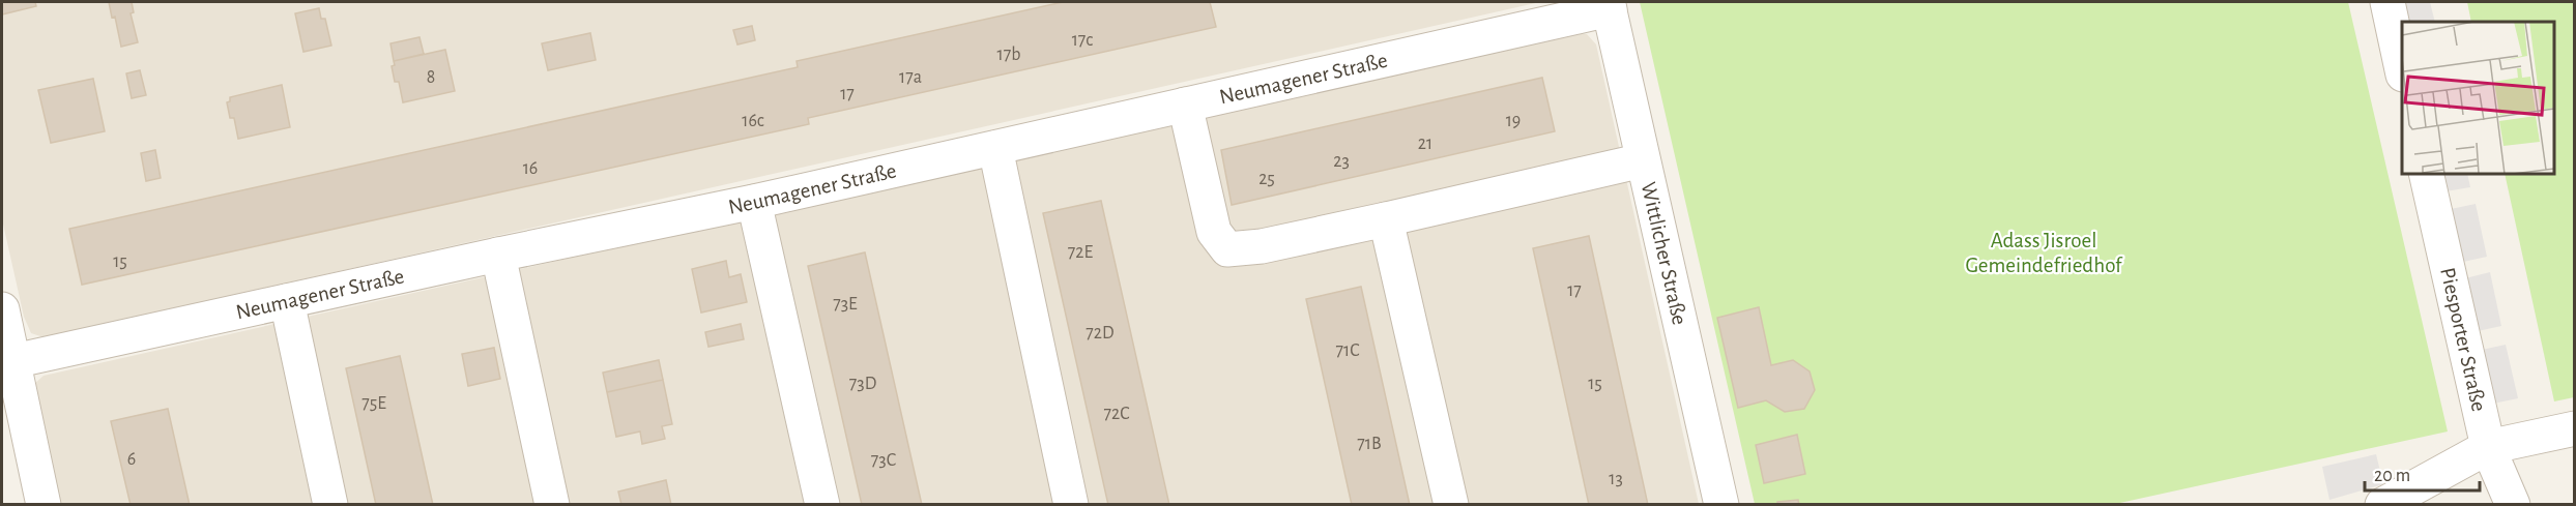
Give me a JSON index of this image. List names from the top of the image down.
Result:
{
  "streets": {
    "street": ["Neumagener Straße", "Wittlicher Straße", "Piesporter Straße"]
  },
  "crossings": [
    ["Neumagener Straße", "Wittlicher Straße"]
  ],
  "parks": ["Adass Jisroel Gemeindefriedhof"],
  "house_numbers": [
    "17c",
    "17b",
    "8",
    "17a",
    "17",
    "16c",
    "19",
    "21",
    "23",
    "16",
    "25",
    "72E",
    "15",
    "17",
    "73E",
    "72D",
    "71C",
    "73D",
    "15",
    "75E",
    "72C",
    "71B",
    "6",
    "73C",
    "13"
  ],
  "scale_bar": "20 m"
}
